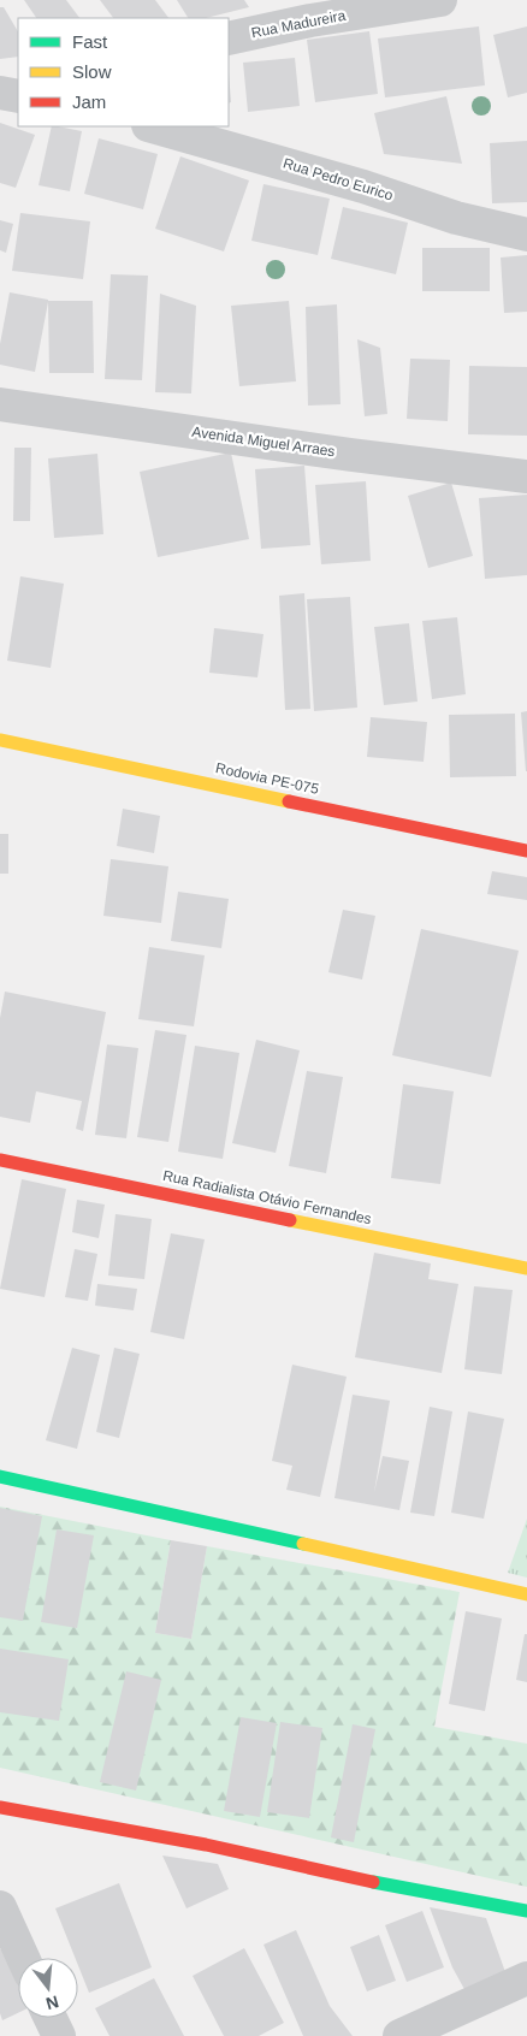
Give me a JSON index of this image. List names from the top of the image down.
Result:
{
  "streets": {
    "street": [
      "Rua Madureira",
      "Rua Pedro Eurico",
      "Avenida Miguel Arraes",
      "Rodovia PE-075",
      "Rua Radialista Otávio Fernandes"
    ]
  },
  "legend": ["Fast", "Slow", "Jam"],
  "north": "bottom"
}
